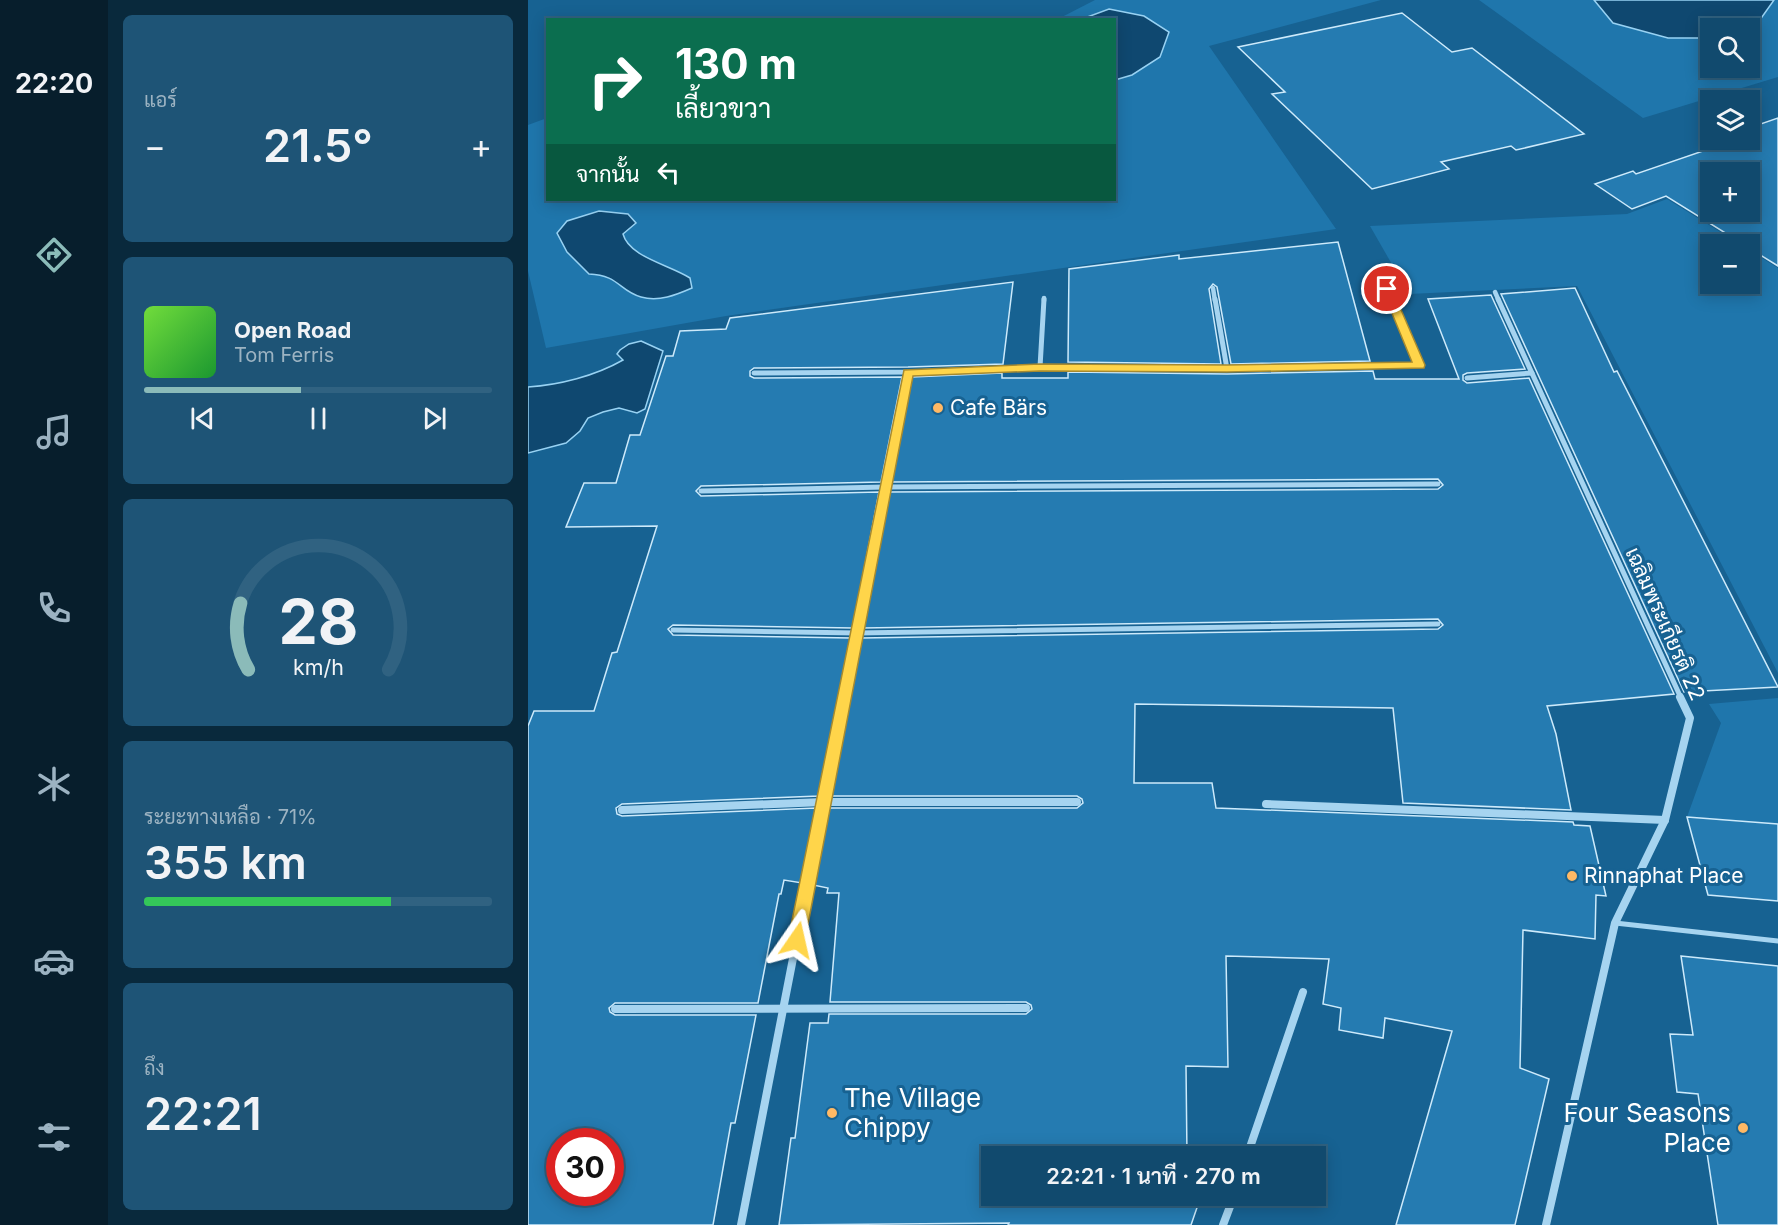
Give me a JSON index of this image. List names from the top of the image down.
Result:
{
  "streets": {
    "street": ["เฉลิมพระเกียรติ 22"]
  },
  "places": [
    "Cafe Bärs",
    "Rinnaphat Place",
    "The Village Chippy",
    "Four Seasons Place"
  ],
  "page": {
    "tabs": "22:20",
    "tile": [
      "แอร์",
      ["ระยะทางเหลือ · 71%", "355 km"],
      ["ถึง", "22:21"]
    ],
    "map_buttons": ["+", "−"],
    "turn": ["130 m", "เลี้ยวขวา"],
    "heat": ["−", "21.5°", "+"],
    "then": "จากนั้น",
    "song": ["Open Road", "Tom Ferris"],
    "limit": "30",
    "trip": "22:21 · 1 นาที · 270 m",
    "gauge": ["28", "km/h"]
  }
}
